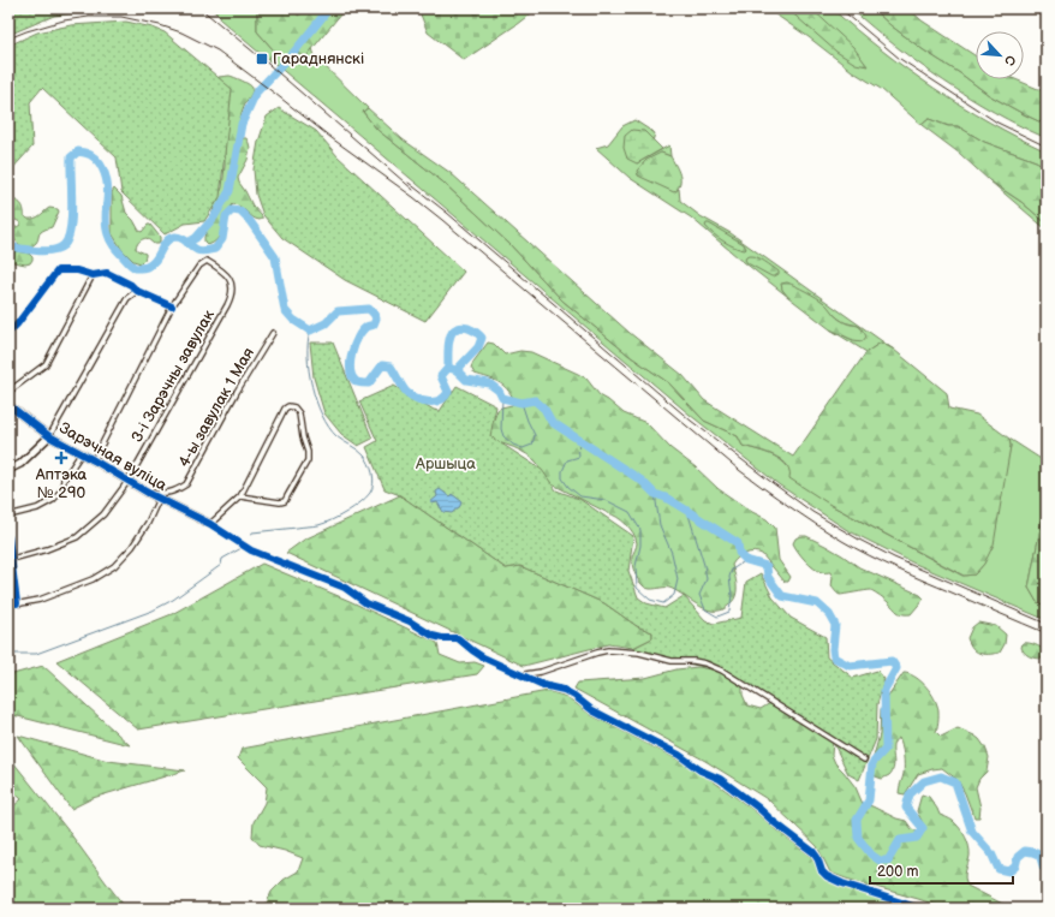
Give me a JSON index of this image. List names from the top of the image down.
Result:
{
  "streets": {
    "street": ["3-і Зарэчны завулак", "4-ы завулак 1 Мая", "Зарэчная вуліца"]
  },
  "crossings": [
    ["3-і Зарэчны завулак", "Зарэчная вуліца"],
    ["4-ы завулак 1 Мая", "Зарэчная вуліца"]
  ],
  "parks": ["Аршыца"],
  "places": {
    "transit": ["Гараднянскі"],
    "health": ["Аптэка № 290"]
  },
  "scale_bar": "200 m",
  "north": "bottom right"
}
